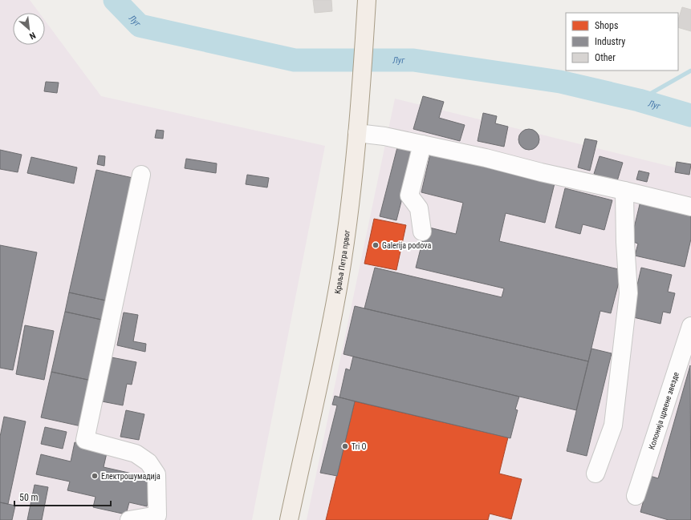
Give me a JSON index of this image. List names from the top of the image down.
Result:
{
  "streets": {
    "main road": ["Краља Петра првог"],
    "street": ["Колонија црвене звезде"]
  },
  "water": ["Луг"],
  "places": ["Galerija podova", "Tri O", "Електрошумадија"],
  "legend": ["Shops", "Industry", "Other"],
  "scale_bar": "50 m",
  "north": "bottom right"
}
